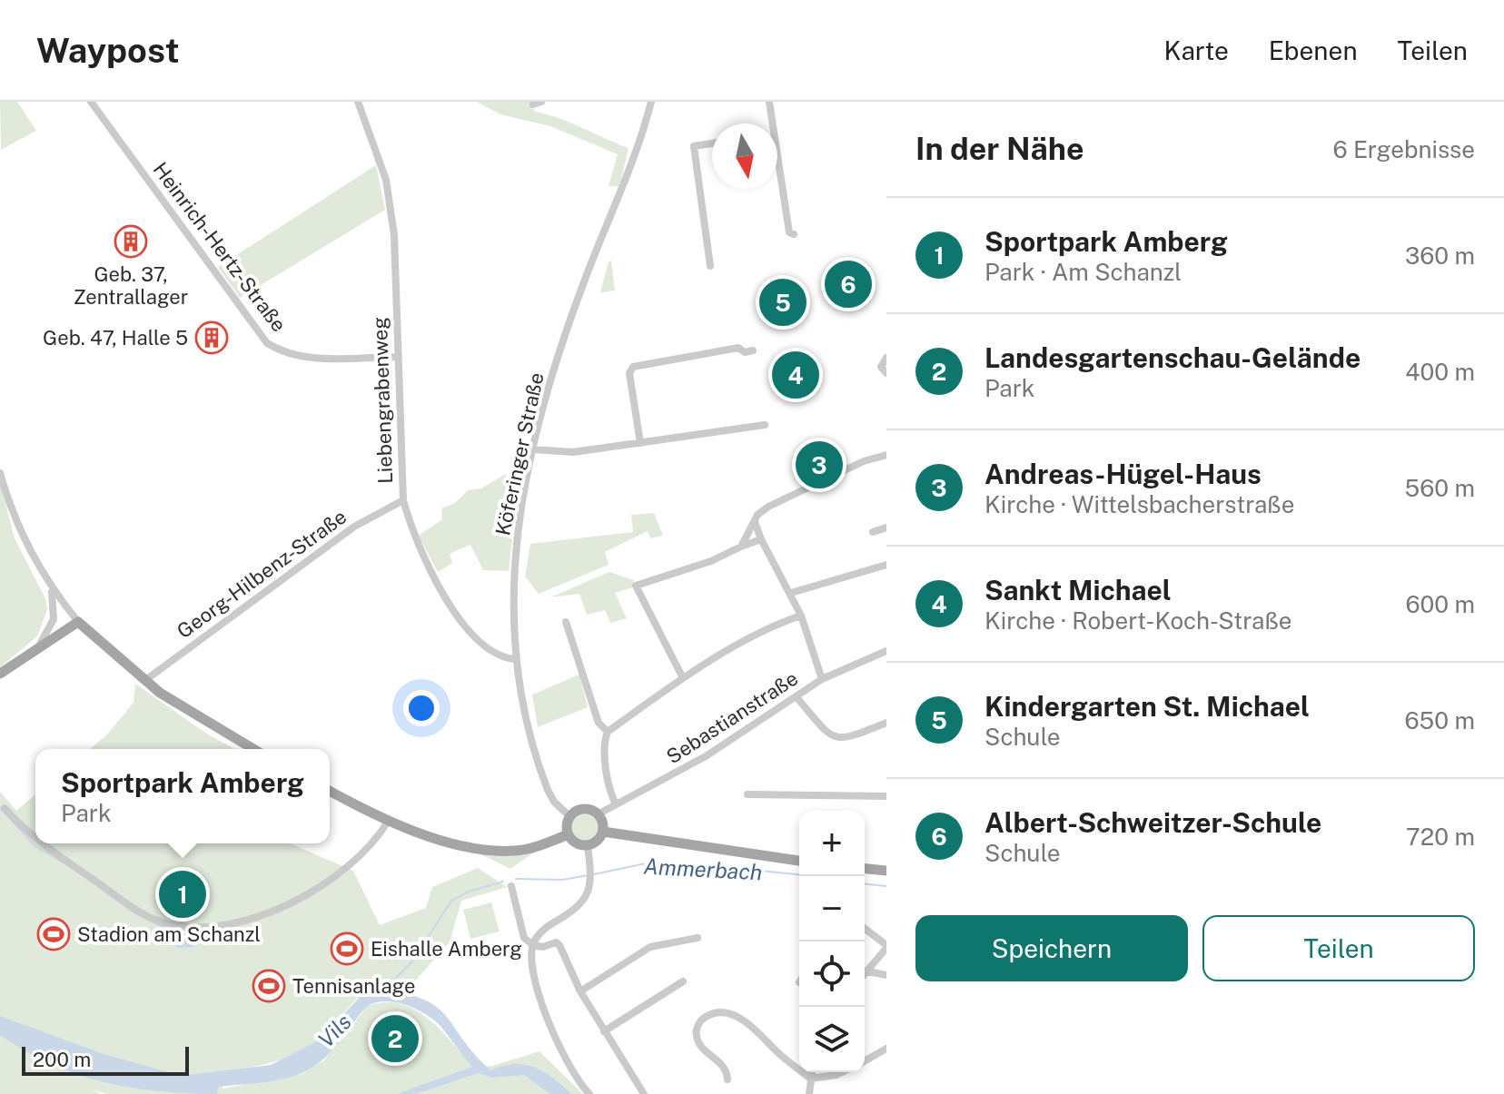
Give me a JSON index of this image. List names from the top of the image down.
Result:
{
  "streets": {
    "street": [
      "Heinrich-Hertz-Straße",
      "Liebengrabenweg",
      "Köferinger Straße",
      "Georg-Hilbenz-Straße",
      "Sebastianstraße"
    ]
  },
  "crossings": [
    ["Heinrich-Hertz-Straße", "Liebengrabenweg"],
    ["Liebengrabenweg", "Köferinger Straße"],
    ["Liebengrabenweg", "Georg-Hilbenz-Straße"],
    ["Köferinger Straße", "Sebastianstraße"]
  ],
  "water": ["Ammerbach", "Vils"],
  "places": {
    "building": ["Geb. 37, Zentrallager", "Geb. 47, Halle 5"],
    "sports": ["Stadion am Schanzl", "Eishalle Amberg", "Tennisanlage"]
  },
  "scale_bar": "200 m",
  "north": "bottom",
  "page": {
    "header": "Waypost",
    "nav": ["Karte", "Ebenen", "Teilen"],
    "heading": ["In der Nähe", "6 Ergebnisse"],
    "list": [
      {
        "mark": "1",
        "name": "Sportpark Amberg",
        "note": "Park · Am Schanzl",
        "value": "360 m"
      },
      {
        "mark": "2",
        "name": "Landesgartenschau-Gelände",
        "note": "Park",
        "value": "400 m"
      },
      {
        "mark": "3",
        "name": "Andreas-Hügel-Haus",
        "note": "Kirche · Wittelsbacherstraße",
        "value": "560 m"
      },
      {
        "mark": "4",
        "name": "Sankt Michael",
        "note": "Kirche · Robert-Koch-Straße",
        "value": "600 m"
      },
      {
        "mark": "5",
        "name": "Kindergarten St. Michael",
        "note": "Schule",
        "value": "650 m"
      },
      {
        "mark": "6",
        "name": "Albert-Schweitzer-Schule",
        "note": "Schule",
        "value": "720 m"
      }
    ],
    "pins": [
      "6",
      "5",
      "4",
      "3",
      "1",
      "2"
    ],
    "popup": ["Sportpark Amberg", "Park"],
    "map_buttons": ["+", "−"],
    "buttons": ["Speichern", "Teilen"],
    "scale": "200 m"
  }
}
